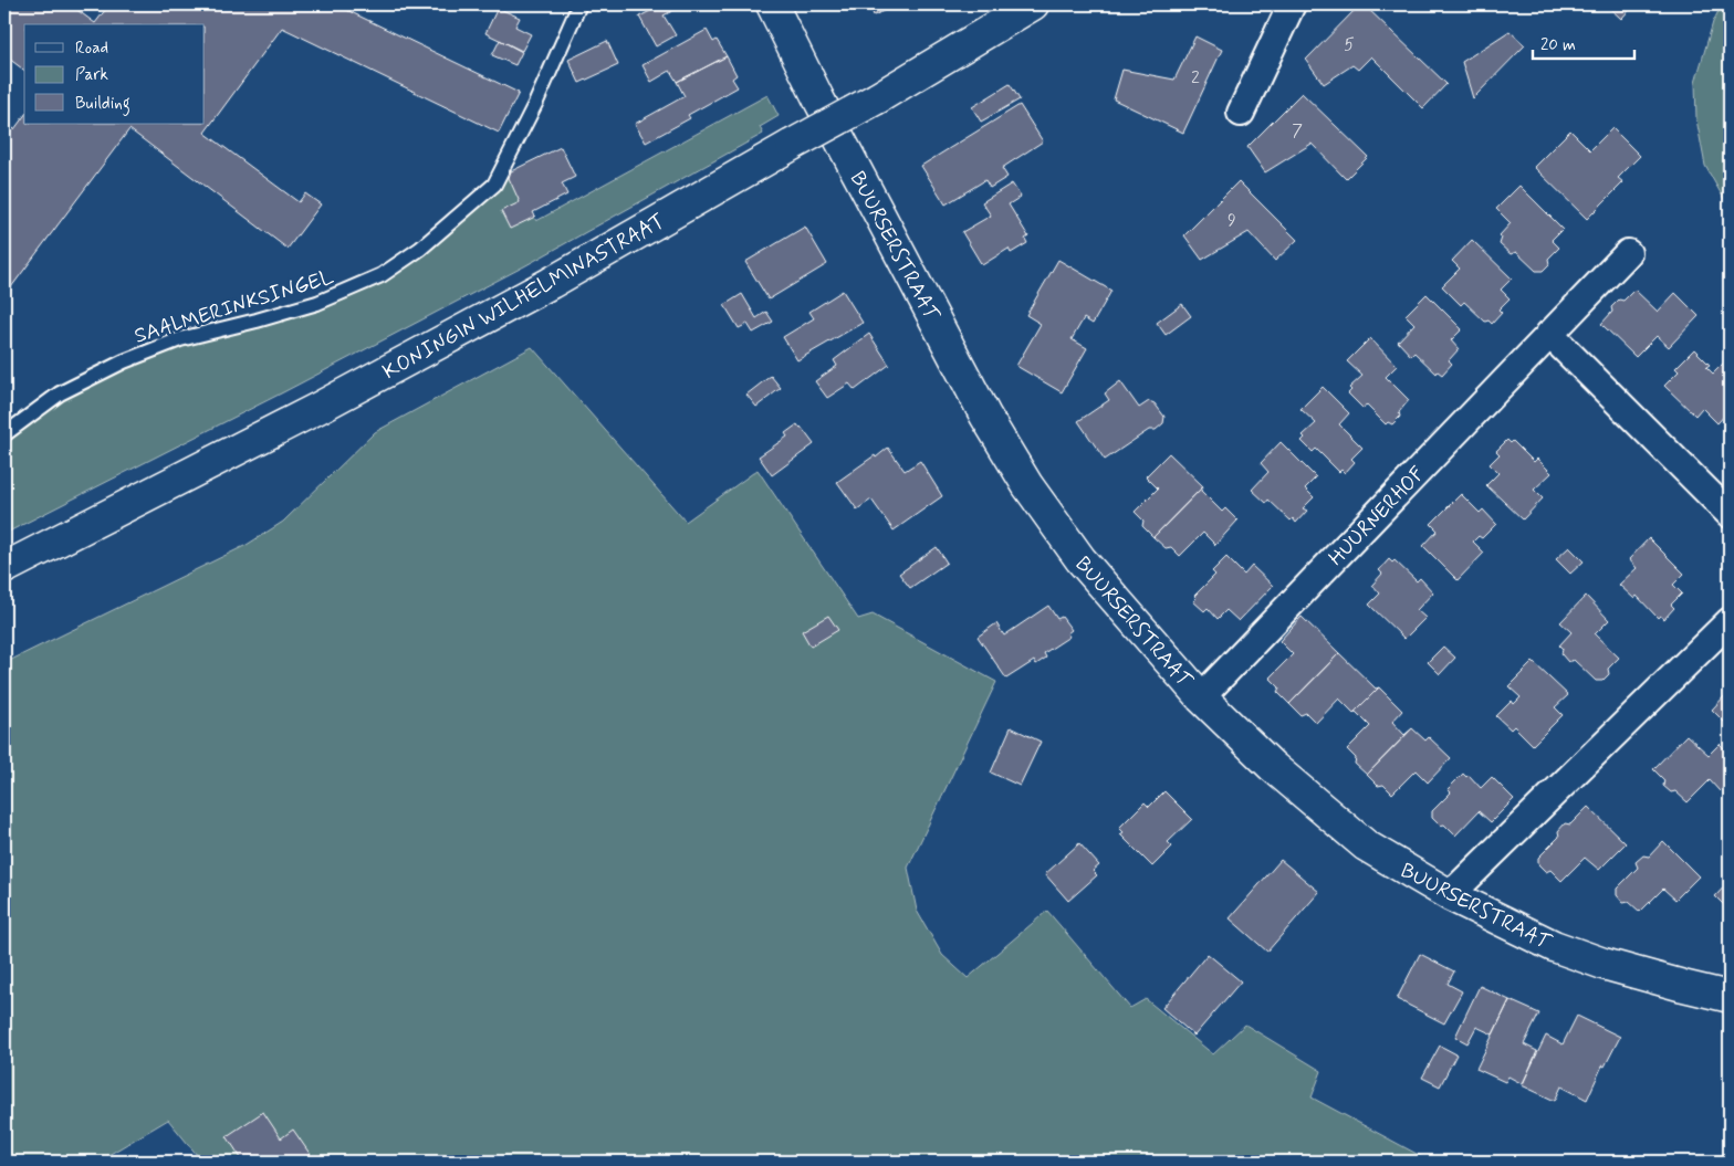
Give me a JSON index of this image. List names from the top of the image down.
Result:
{
  "streets": {
    "main road": ["BUURSERSTRAAT", "KONINGIN WILHELMINASTRAAT"],
    "street": ["HUURNERHOF"],
    "lane": ["SAALMERINKSINGEL"]
  },
  "crossings": [
    ["BUURSERSTRAAT", "HUURNERHOF"]
  ],
  "house_numbers": [
    "5",
    "2",
    "7",
    "9"
  ],
  "legend": ["Road", "Park", "Building"],
  "scale_bar": "20 m"
}
